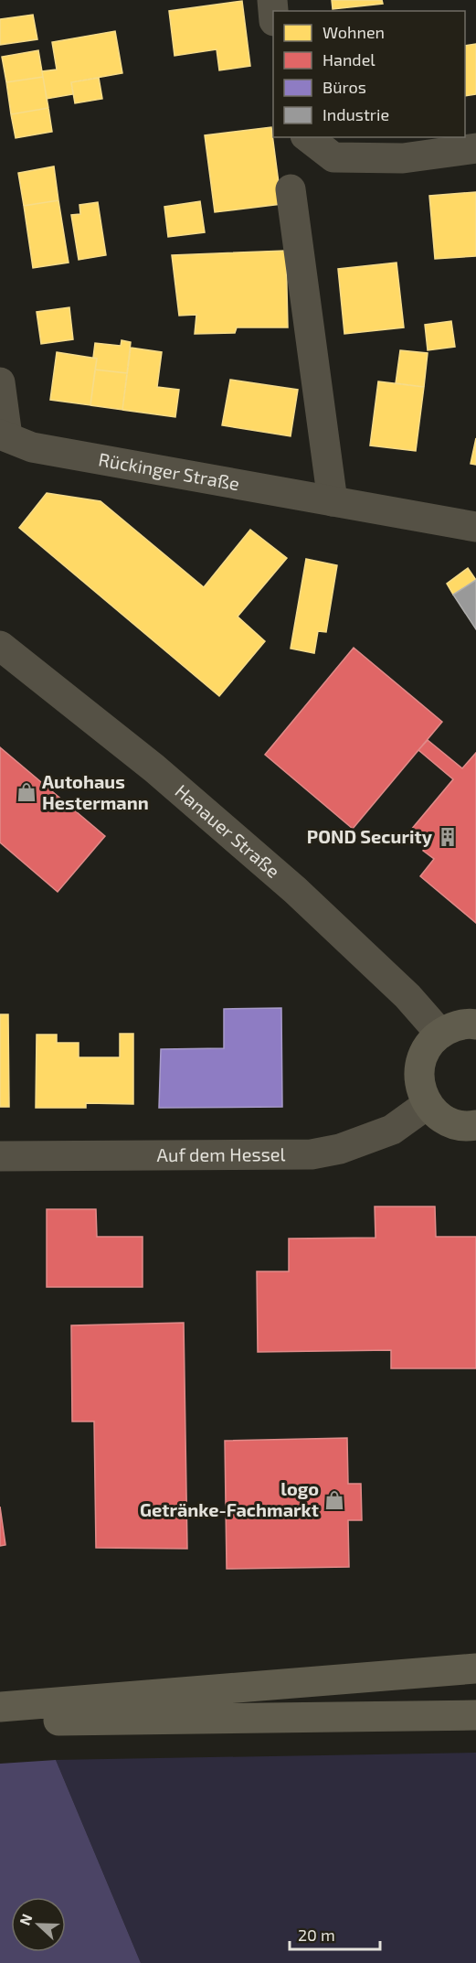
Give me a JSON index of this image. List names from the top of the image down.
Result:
{
  "streets": {
    "street": ["Rückinger Straße", "Hanauer Straße", "Auf dem Hessel"]
  },
  "places": {
    "shop": ["Autohaus Hestermann", "logo Getränke-Fachmarkt"],
    "building": ["POND Security"]
  },
  "legend": [
    "Wohnen",
    "Handel",
    "Büros",
    "Industrie"
  ],
  "scale_bar": "20 m",
  "north": "left"
}
